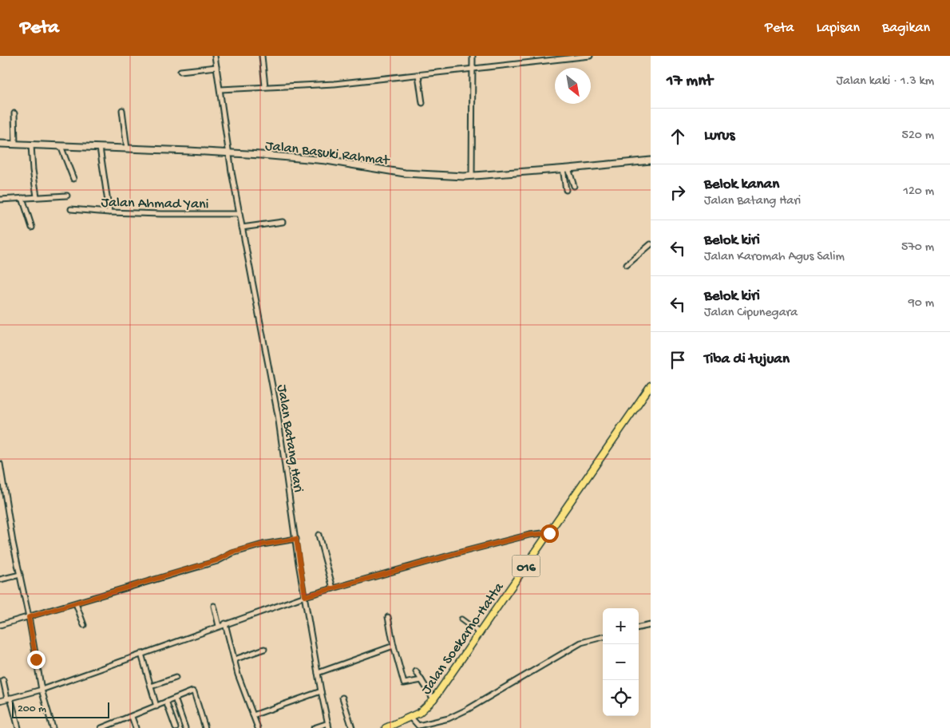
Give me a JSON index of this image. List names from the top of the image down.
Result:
{
  "streets": {
    "main road": ["Jalan Basuki Rahmat", "016", "Jalan Soekarno-Hatta"],
    "street": ["Jalan Ahmad Yani", "Jalan Batang Hari"]
  },
  "crossings": [
    ["Jalan Basuki Rahmat", "Jalan Batang Hari"],
    ["Jalan Ahmad Yani", "Jalan Batang Hari"]
  ],
  "scale_bar": "200 m",
  "north": "bottom right",
  "page": {
    "header": "Peta",
    "nav": ["Peta", "Lapisan", "Bagikan"],
    "heading": ["17 mnt", "Jalan kaki · 1.3 km"],
    "list": [
      ["Lurus", "520 m"],
      ["Belok kanan", "Jalan Batang Hari", "120 m"],
      ["Belok kiri", "Jalan Karomah Agus Salim", "570 m"],
      ["Belok kiri", "Jalan Cipunegara", "90 m"],
      "Tiba di tujuan"
    ],
    "map_buttons": ["+", "−"],
    "scale": "200 m"
  }
}
